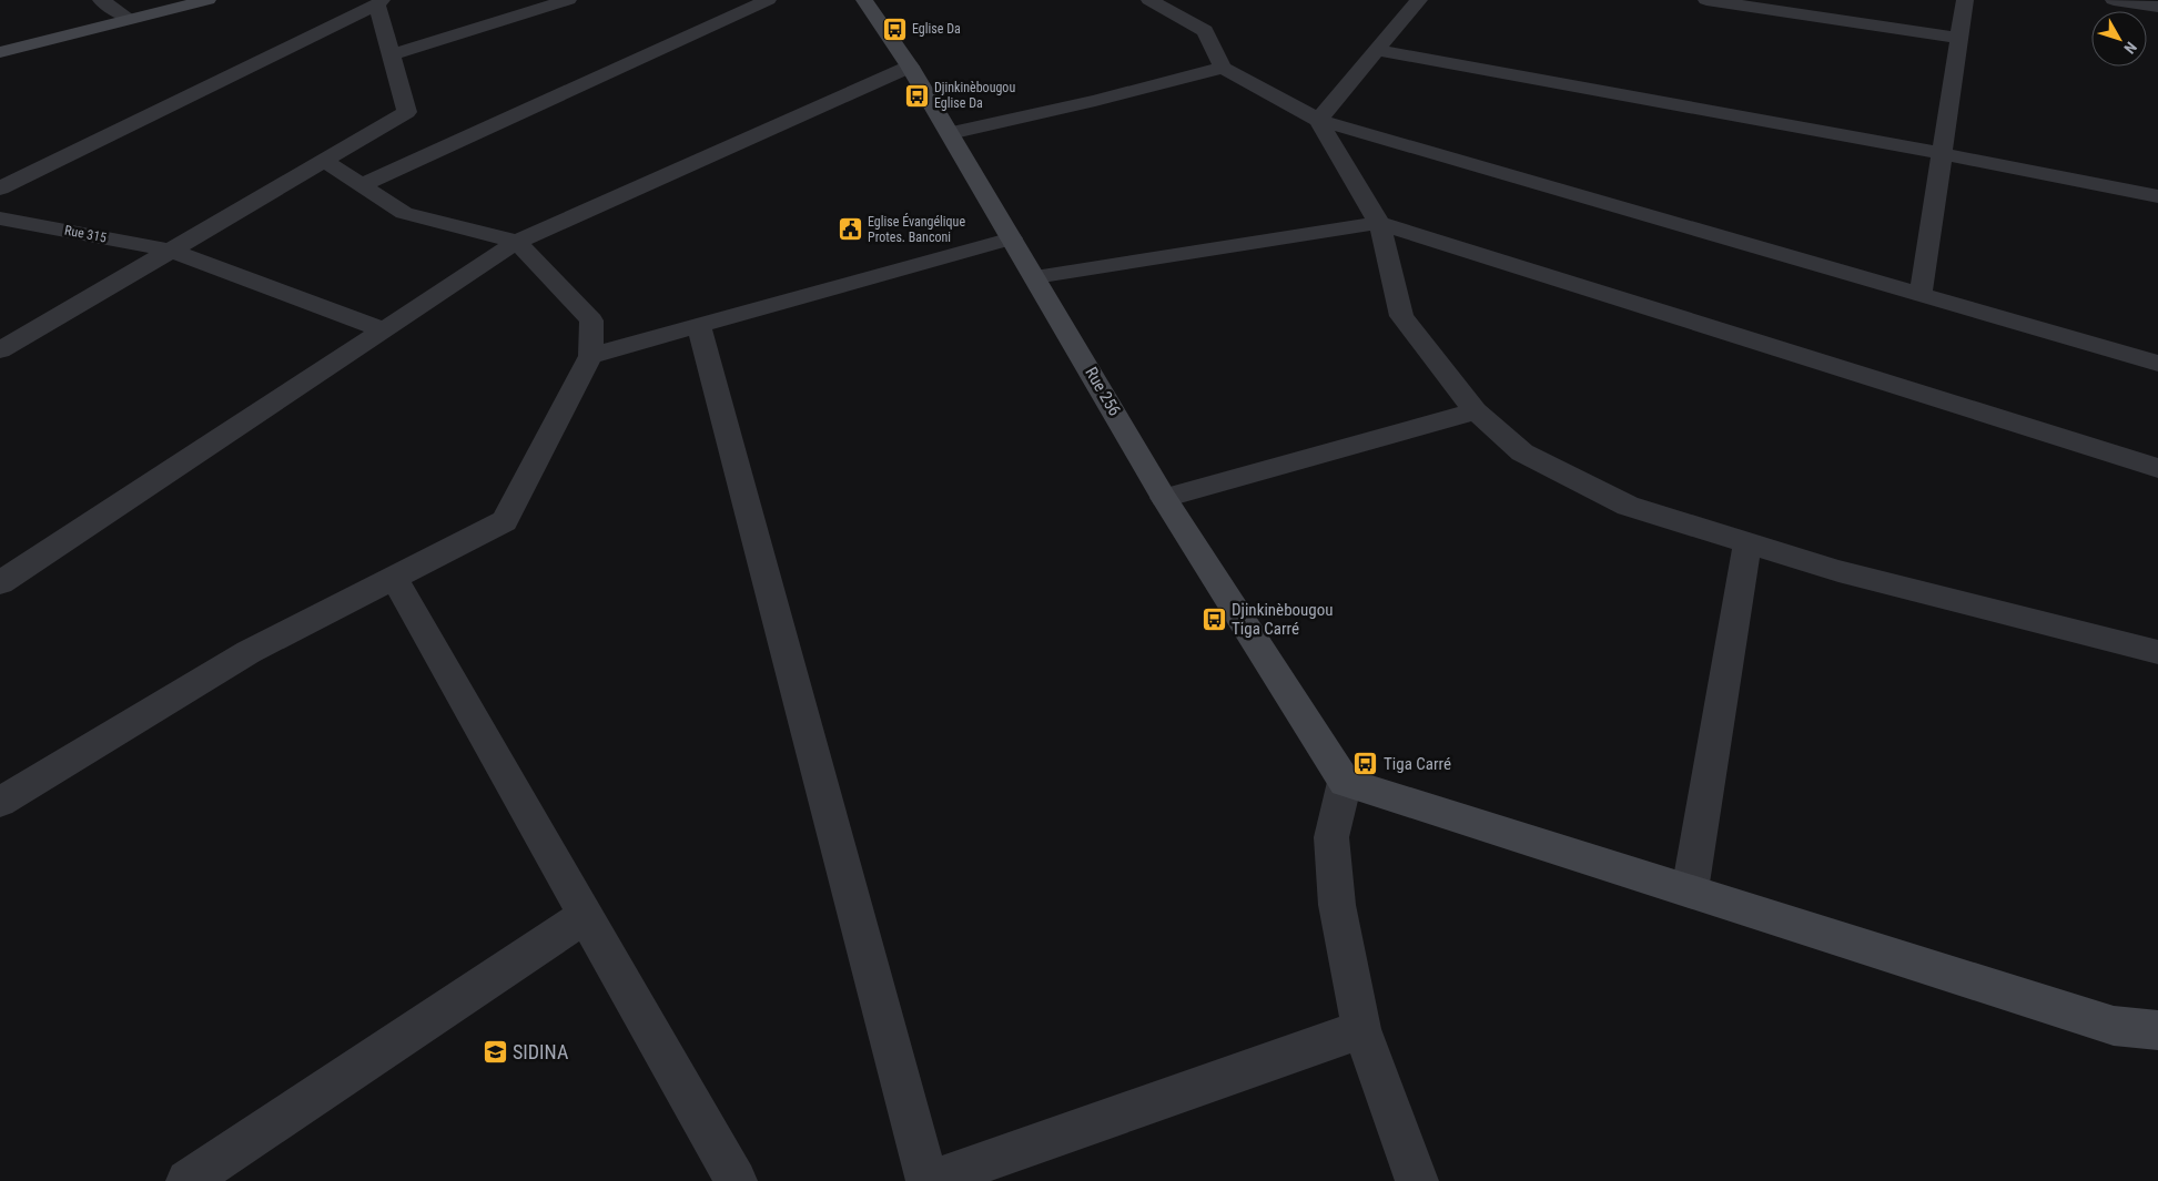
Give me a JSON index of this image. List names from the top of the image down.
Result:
{
  "streets": {
    "street": ["Rue 315", "Rue 256"]
  },
  "places": {
    "bus stop": [
      "Eglise Da",
      "Djinkinèbougou Eglise Da",
      "Djinkinèbougou Tiga Carré",
      "Tiga Carré"
    ],
    "public building": ["Eglise Évangélique Protes. Banconi"],
    "school or university": ["SIDINA"]
  },
  "north": "bottom right"
}
